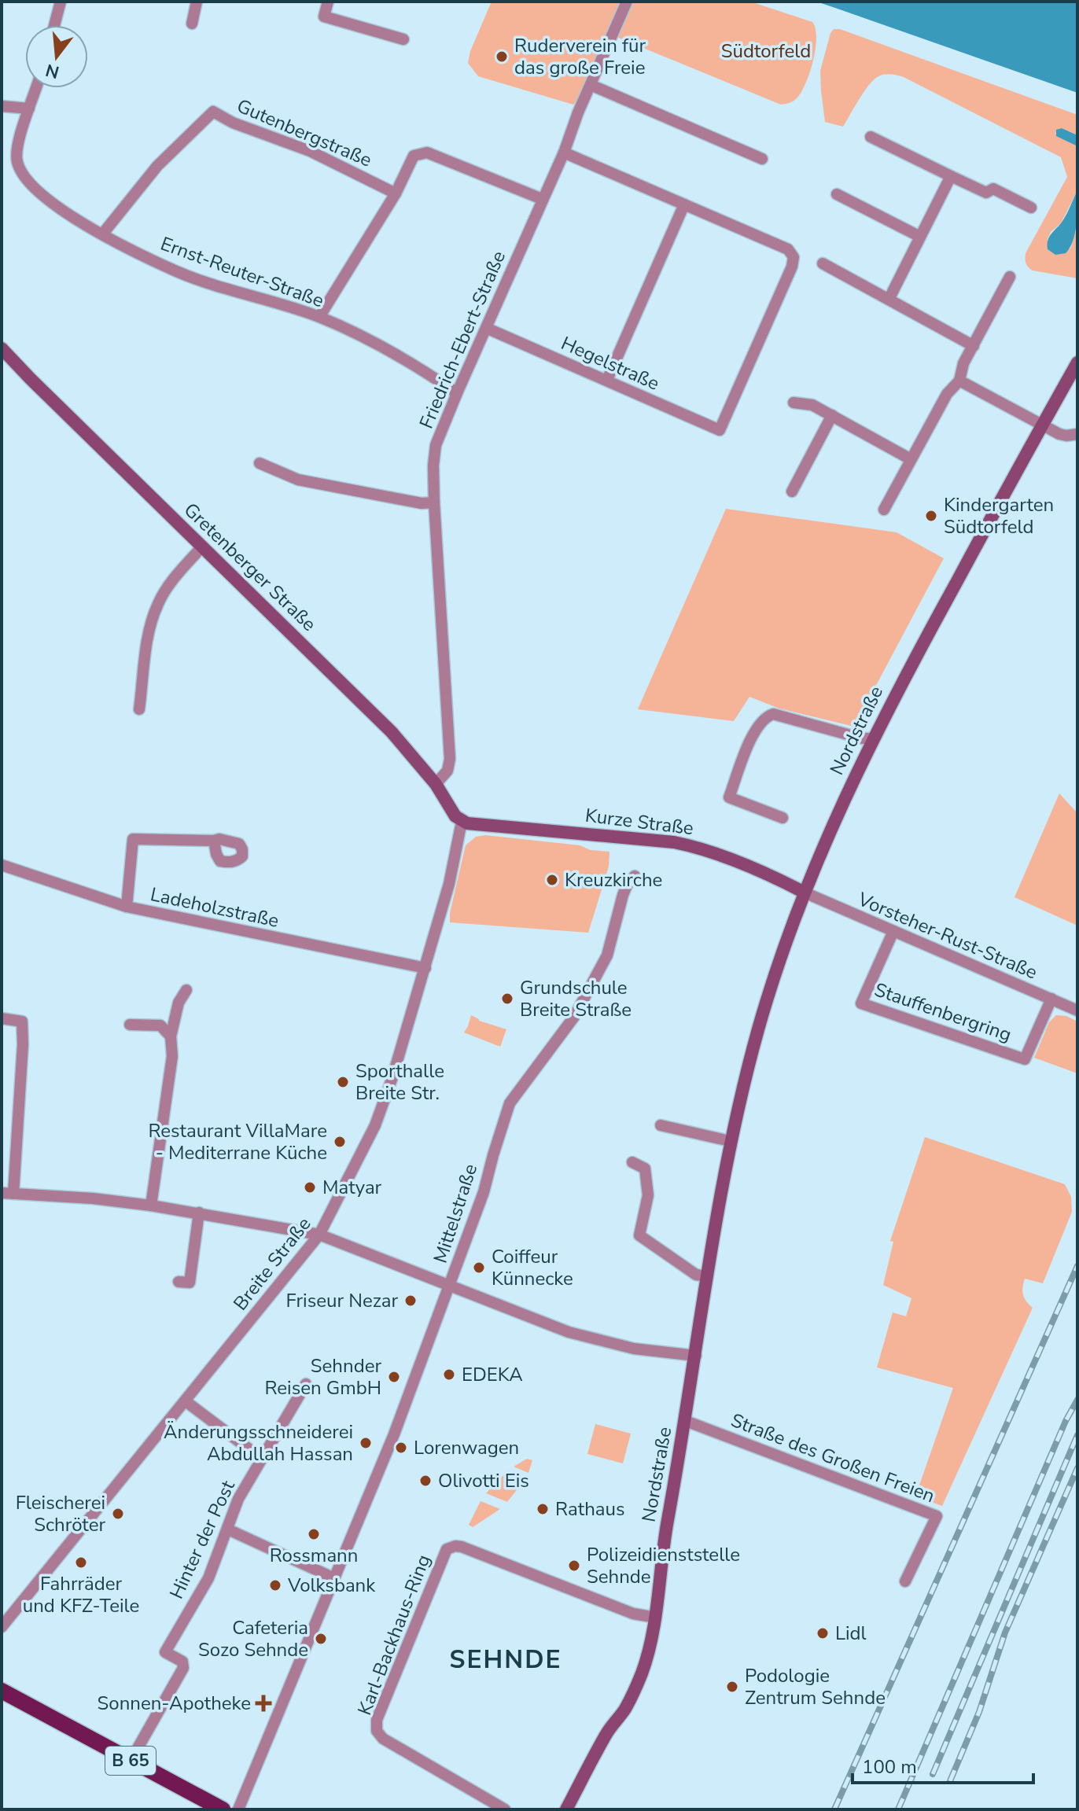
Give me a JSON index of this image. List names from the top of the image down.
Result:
{
  "streets": {
    "main road": [
      "Gretenberger Straße",
      "Nordstraße",
      "Kurze Straße",
      "B 65"
    ],
    "street": [
      "Gutenbergstraße",
      "Ernst-Reuter-Straße",
      "Friedrich-Ebert-Straße",
      "Hegelstraße",
      "Ladeholzstraße",
      "Vorsteher-Rust-Straße",
      "Stauffenbergring",
      "Mittelstraße",
      "Breite Straße",
      "Straße des Großen Freien",
      "Hinter der Post",
      "Karl-Backhaus-Ring"
    ]
  },
  "crossings": [
    ["Gutenbergstraße", "Ernst-Reuter-Straße"],
    ["Ernst-Reuter-Straße", "Friedrich-Ebert-Straße"],
    ["Friedrich-Ebert-Straße", "Hegelstraße"],
    ["Friedrich-Ebert-Straße", "Gretenberger Straße"],
    ["Gretenberger Straße", "Kurze Straße"],
    ["Gretenberger Straße", "Breite Straße"],
    ["Nordstraße", "Kurze Straße"],
    ["Nordstraße", "Vorsteher-Rust-Straße"],
    ["Nordstraße", "Straße des Großen Freien"],
    ["Nordstraße", "Karl-Backhaus-Ring"],
    ["Kurze Straße", "Vorsteher-Rust-Straße"],
    ["Kurze Straße", "Breite Straße"],
    ["Ladeholzstraße", "Breite Straße"],
    ["Vorsteher-Rust-Straße", "Stauffenbergring"],
    ["Hinter der Post", "B 65"]
  ],
  "districts": ["SEHNDE"],
  "parks": ["Südtorfeld"],
  "places": {
    "other": [
      "Ruderverein für das große Freie",
      "Kindergarten Südtorfeld",
      "Kreuzkirche",
      "Grundschule Breite Straße",
      "Sporthalle Breite Str.",
      "Restaurant VillaMare - Mediterrane Küche",
      "Matyar",
      "Coiffeur Künnecke",
      "Friseur Nezar",
      "EDEKA",
      "Sehnder Reisen GmbH",
      "Änderungsschneiderei Abdullah Hassan",
      "Lorenwagen",
      "Olivotti Eis",
      "Rathaus",
      "Fleischerei Schröter",
      "Rossmann",
      "Fahrräder und KFZ-Teile",
      "Polizeidienststelle Sehnde",
      "Volksbank",
      "Lidl",
      "Cafeteria Sozo Sehnde",
      "Podologie Zentrum Sehnde"
    ],
    "health": ["Sonnen-Apotheke"]
  },
  "scale_bar": "100 m",
  "north": "bottom"
}
